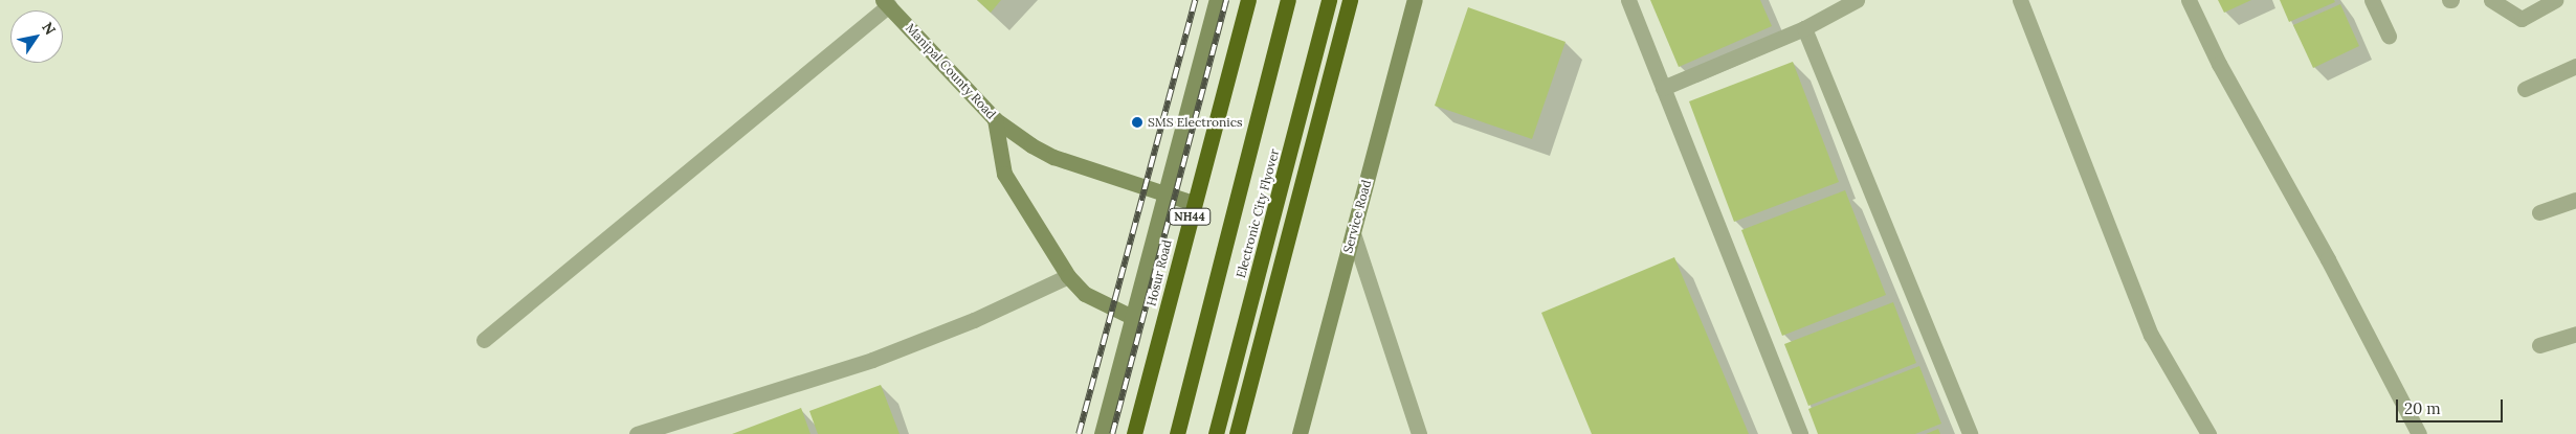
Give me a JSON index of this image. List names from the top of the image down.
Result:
{
  "streets": {
    "highway": ["Electronic City Flyover", "NH44", "Hosur Road"],
    "street": ["Manipal County Road", "Service Road"]
  },
  "crossings": [
    ["Manipal County Road", "Hosur Road"]
  ],
  "places": ["SMS Electronics"],
  "scale_bar": "20 m",
  "north": "top right"
}
